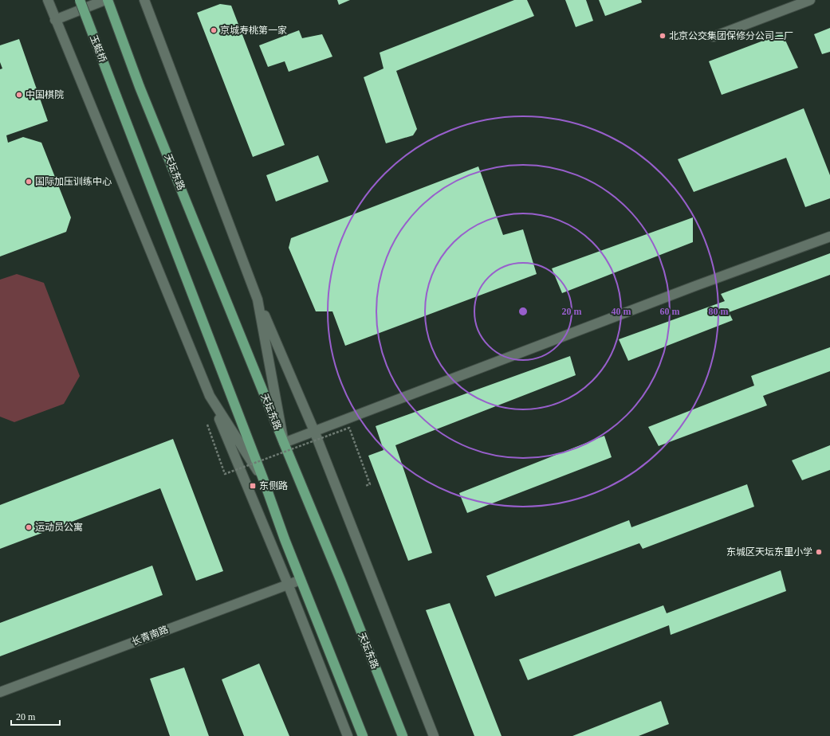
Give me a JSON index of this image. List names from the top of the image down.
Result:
{
  "streets": {
    "main road": ["玉蜓桥", "天坛东路"],
    "street": ["长青南路"]
  },
  "places": {
    "other": [
      "京城寿桃第一家",
      "北京公交集团保修分公司二厂",
      "中国棋院",
      "国际加压训练中心",
      "运动员公寓",
      "东城区天坛东里小学"
    ],
    "transit": ["东侧路"]
  },
  "scale_bar": "20 m",
  "rings": [
    "20 m",
    "40 m",
    "60 m",
    "80 m"
  ]
}
